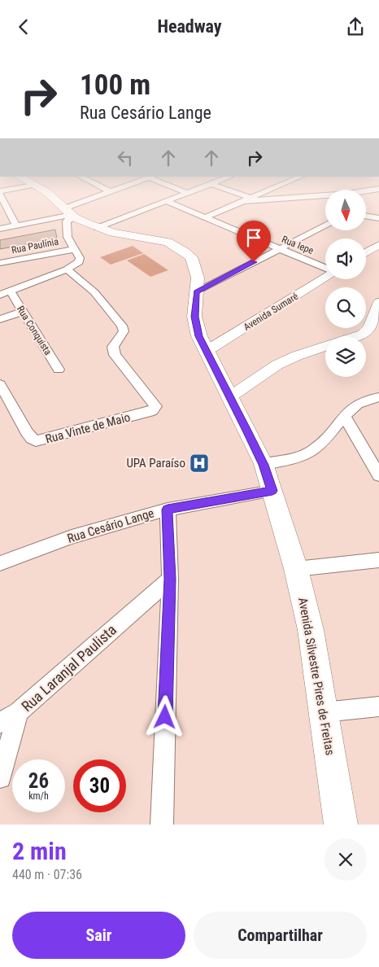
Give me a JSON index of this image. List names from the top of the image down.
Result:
{
  "streets": {
    "main road": ["Avenida Silvestre Pires de Freitas"],
    "street": [
      "Rua Iepe",
      "Rua Paulínia",
      "Avenida Sumaré",
      "Rua Conquista",
      "Rua Vinte de Maio",
      "Rua Cesário Lange",
      "Rua Laranjal Paulista"
    ]
  },
  "crossings": [
    ["Avenida Sumaré", "Avenida Silvestre Pires de Freitas"],
    ["Rua Cesário Lange", "Avenida Silvestre Pires de Freitas"]
  ],
  "places": {
    "hospital": ["UPA Paraíso"]
  },
  "north": "bottom",
  "page": {
    "header": "Headway",
    "turn": ["100 m", "Rua Cesário Lange"],
    "speed": "26 km/h",
    "limit": "30",
    "heading": ["2 min", "440 m · 07:36"],
    "buttons": ["Sair", "Compartilhar"]
  }
}
